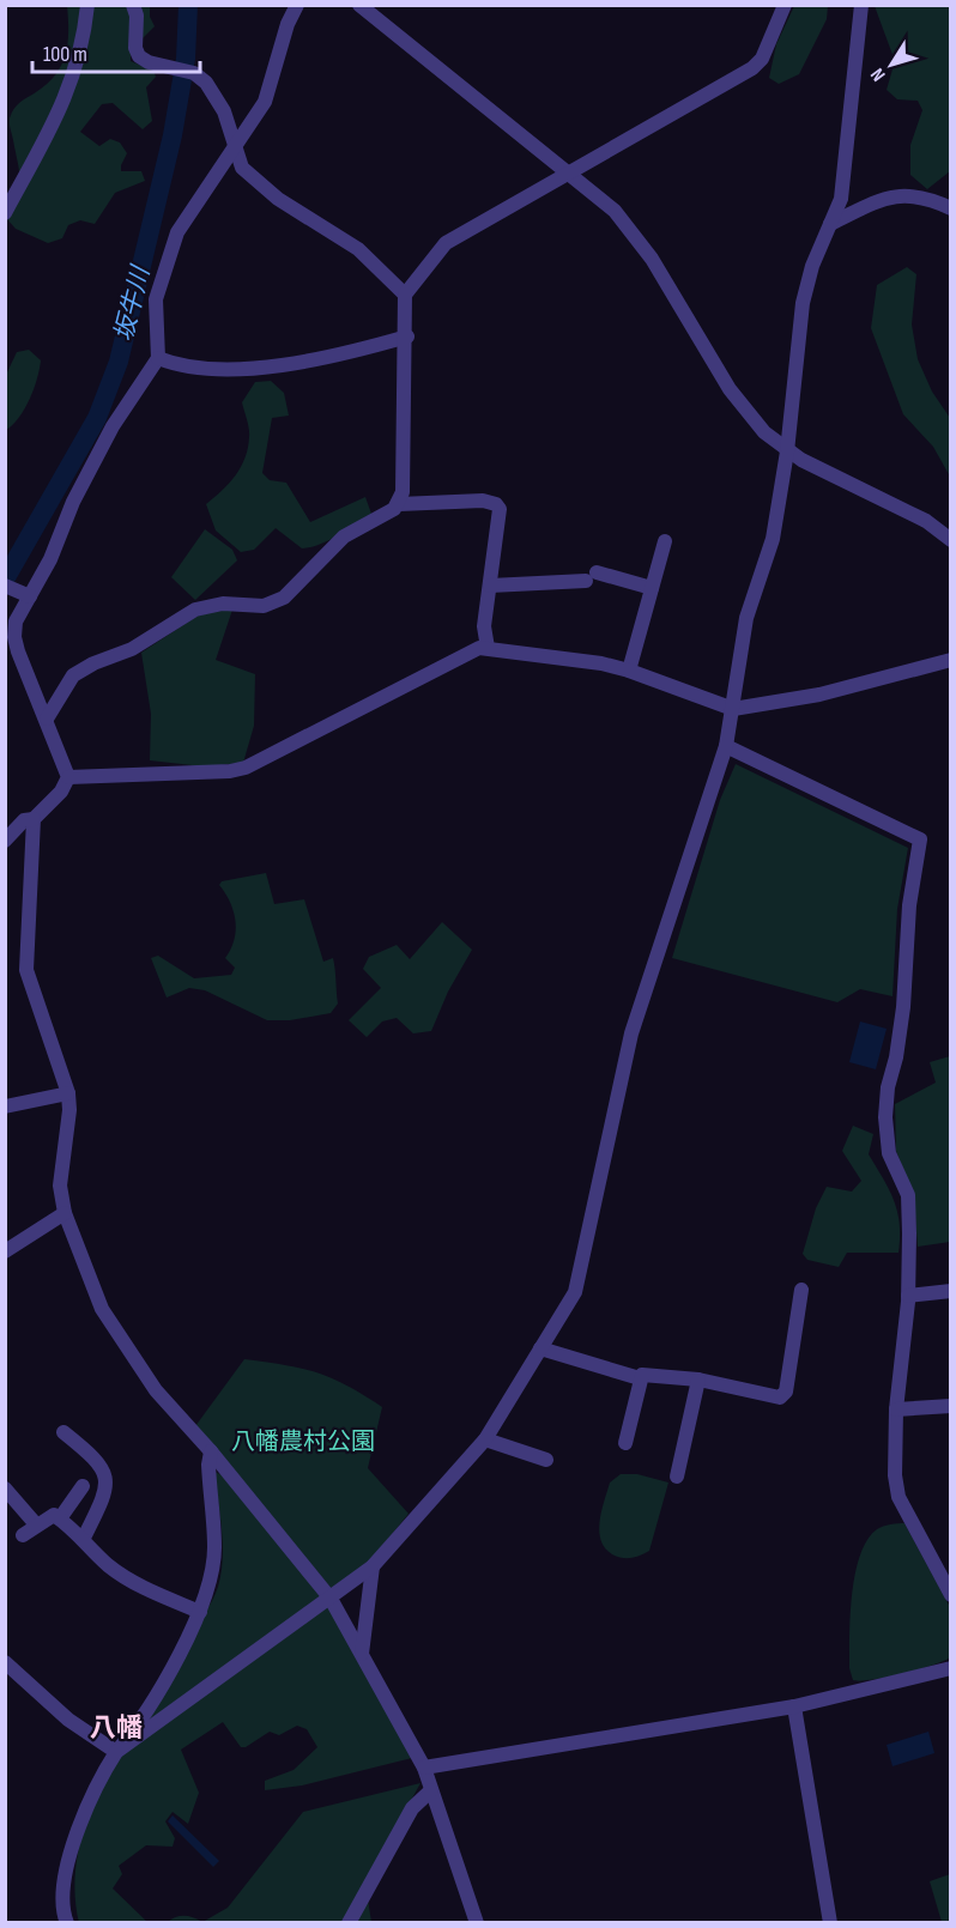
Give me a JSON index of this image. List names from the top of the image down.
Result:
{
  "districts": ["八幡"],
  "water": ["坂牛川"],
  "parks": ["八幡農村公園"],
  "scale_bar": "100 m",
  "north": "bottom left"
}
